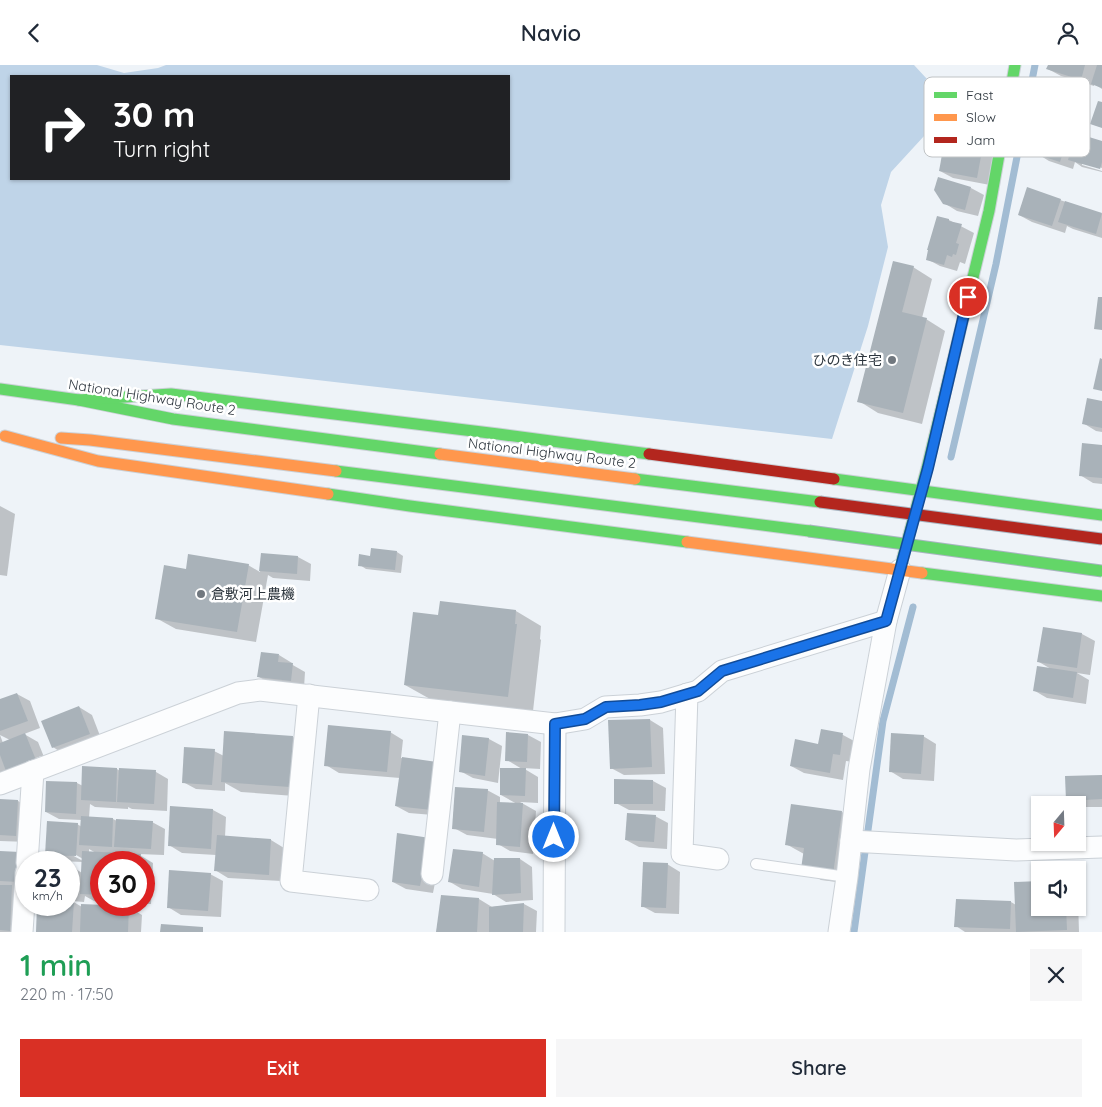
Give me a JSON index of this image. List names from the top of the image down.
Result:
{
  "streets": {
    "main road": ["National Highway Route 2"]
  },
  "places": ["ひのき住宅", "倉敷河上農機"],
  "legend": ["Fast", "Slow", "Jam"],
  "north": "bottom",
  "page": {
    "header": "Navio",
    "turn": ["30 m", "Turn right"],
    "speed": "23 km/h",
    "limit": "30",
    "heading": ["1 min", "220 m · 17:50"],
    "buttons": ["Exit", "Share"]
  }
}
